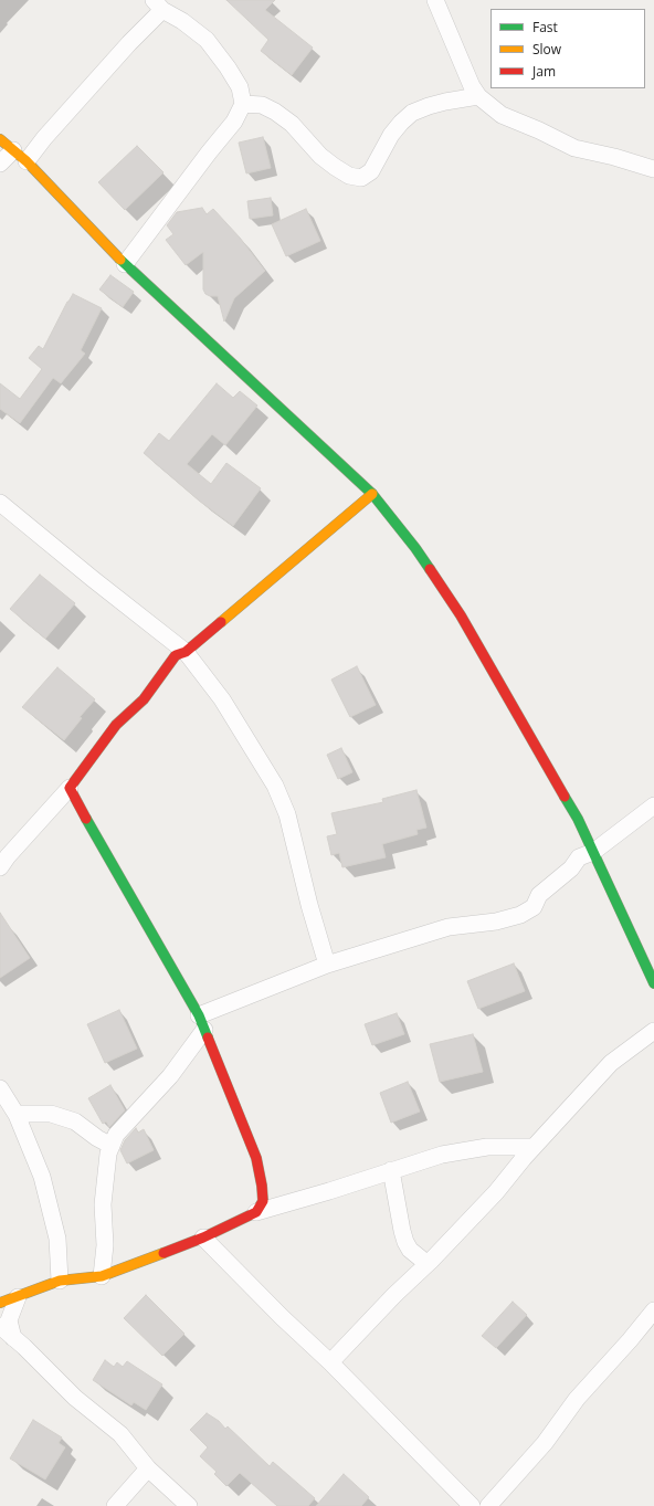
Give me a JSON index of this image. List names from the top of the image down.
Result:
{
  "legend": ["Fast", "Slow", "Jam"]
}
